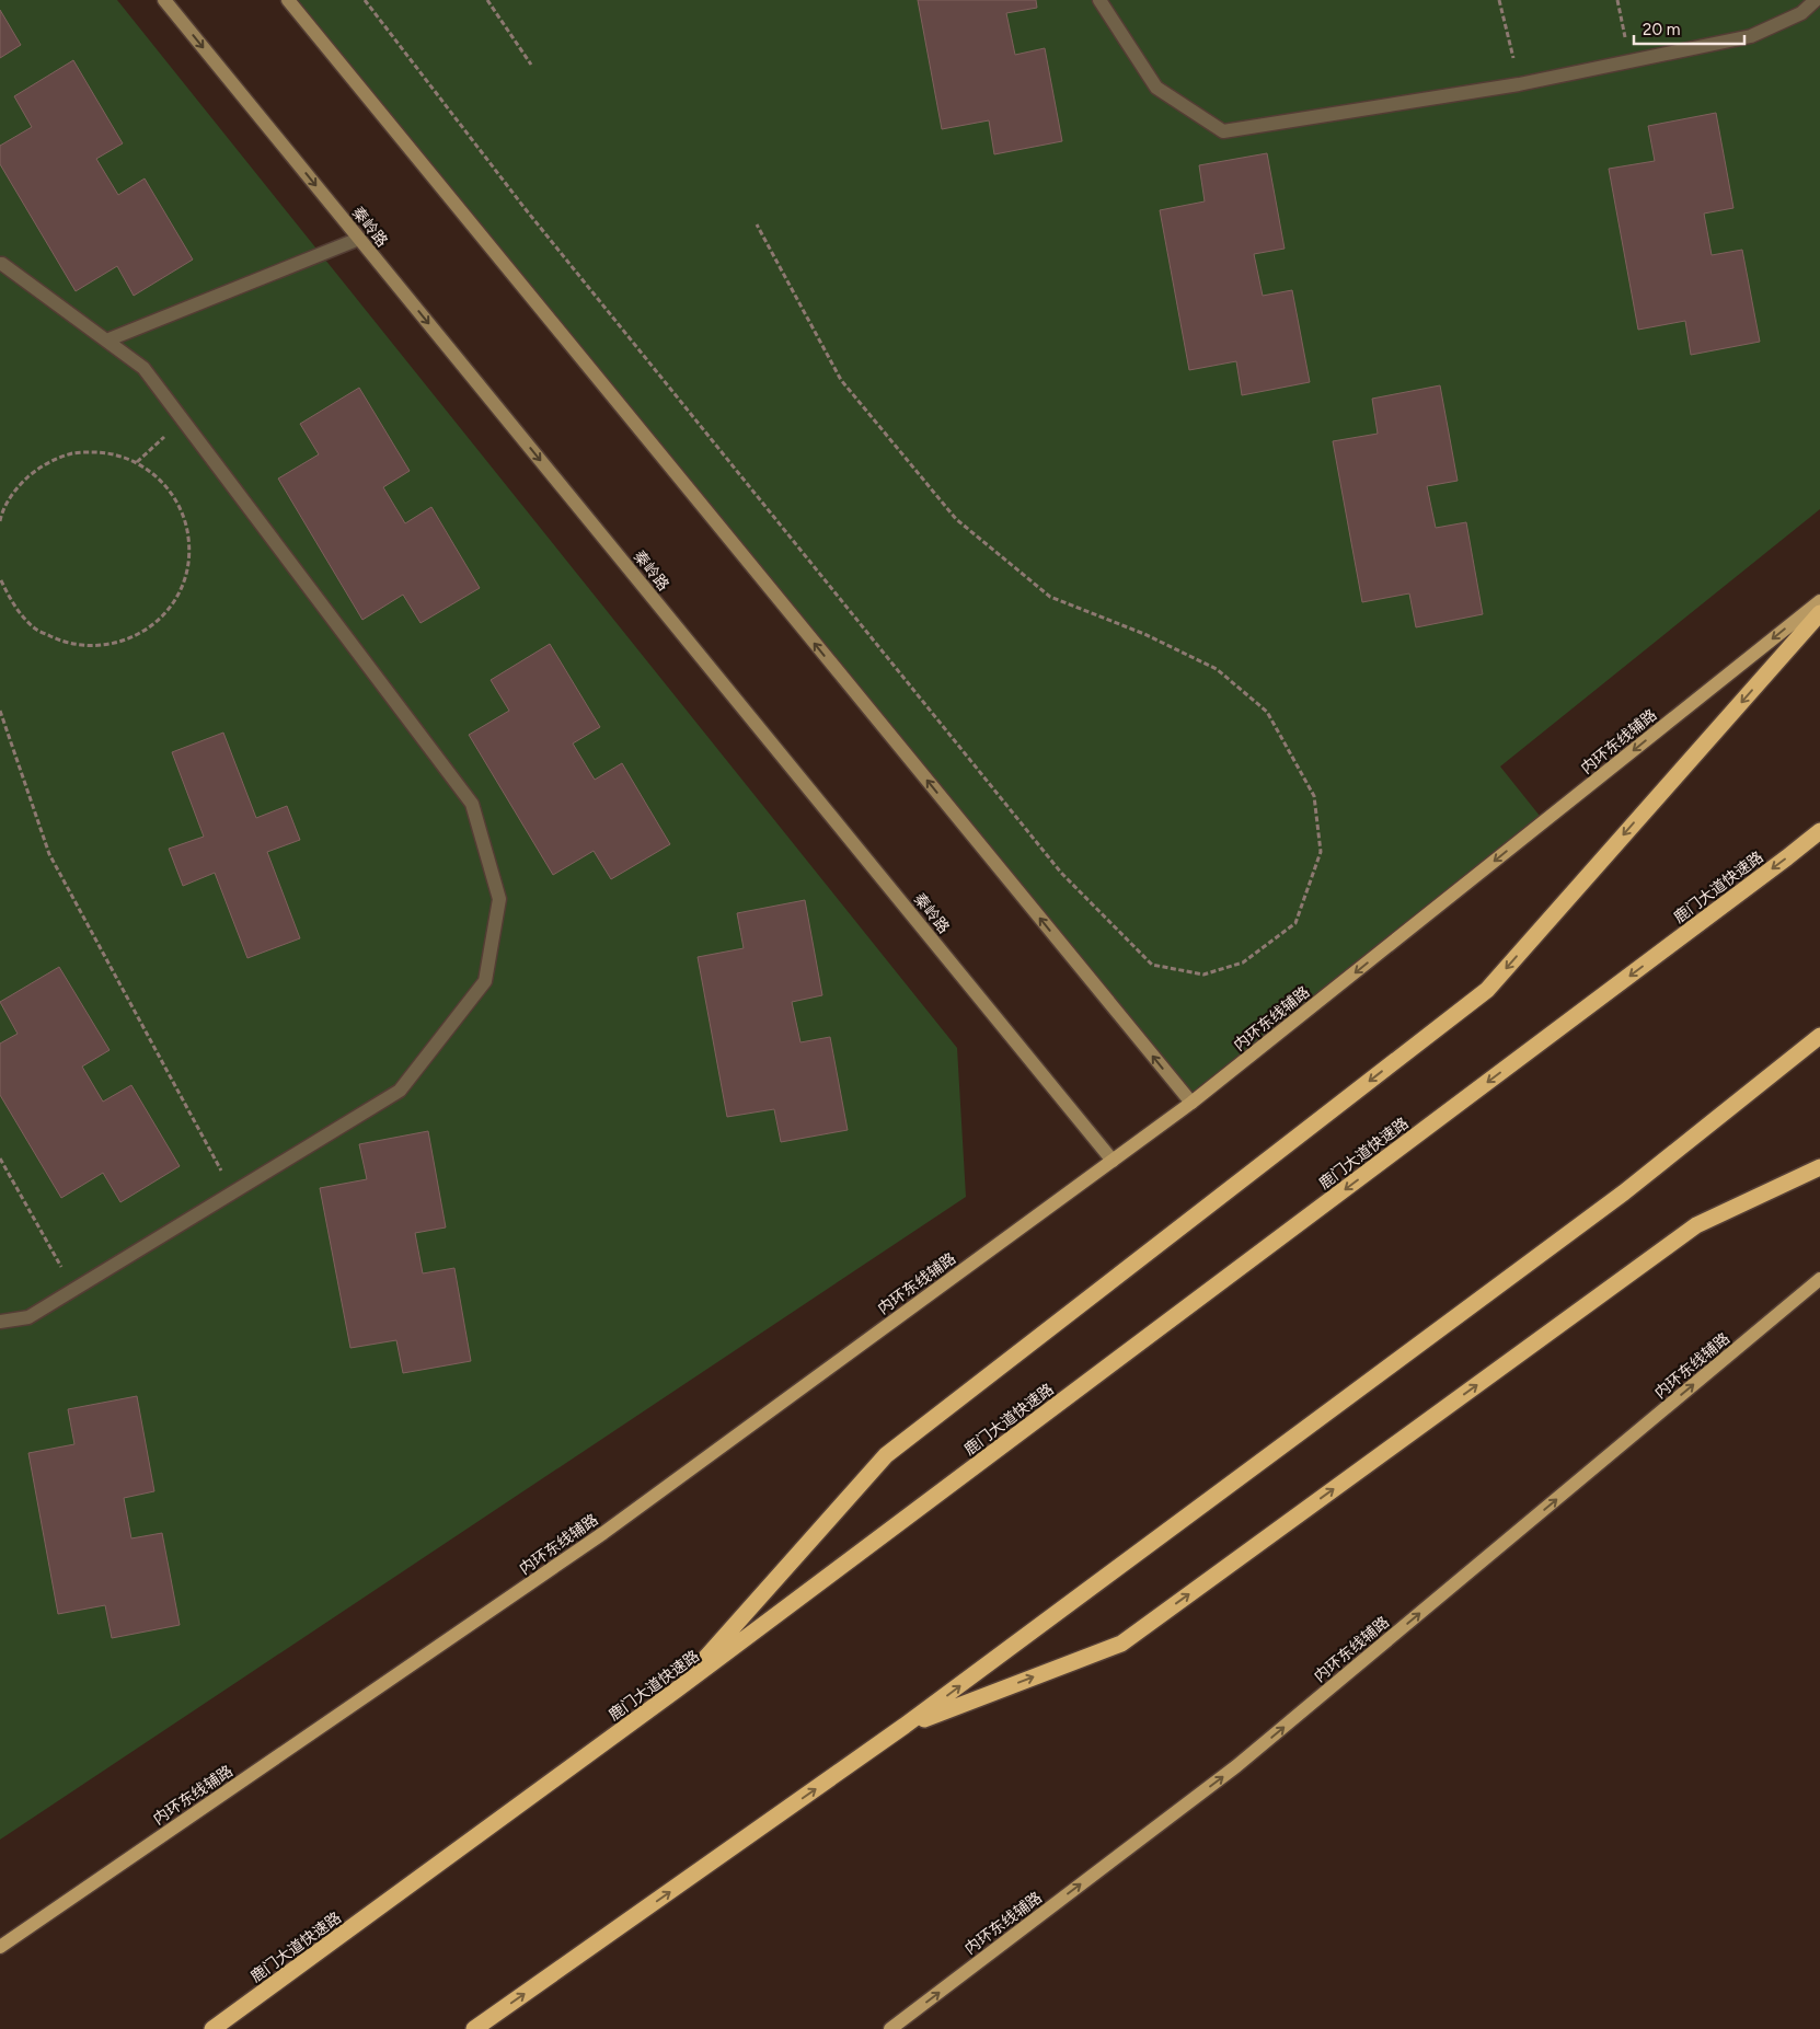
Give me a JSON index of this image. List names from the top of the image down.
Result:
{
  "streets": {
    "highway": ["鹿门大道快速路"],
    "main road": ["内环东线辅路"],
    "street": ["秦岭路"]
  },
  "crossings": [
    ["秦岭路", "内环东线辅路"]
  ],
  "scale_bar": "20 m"
}
